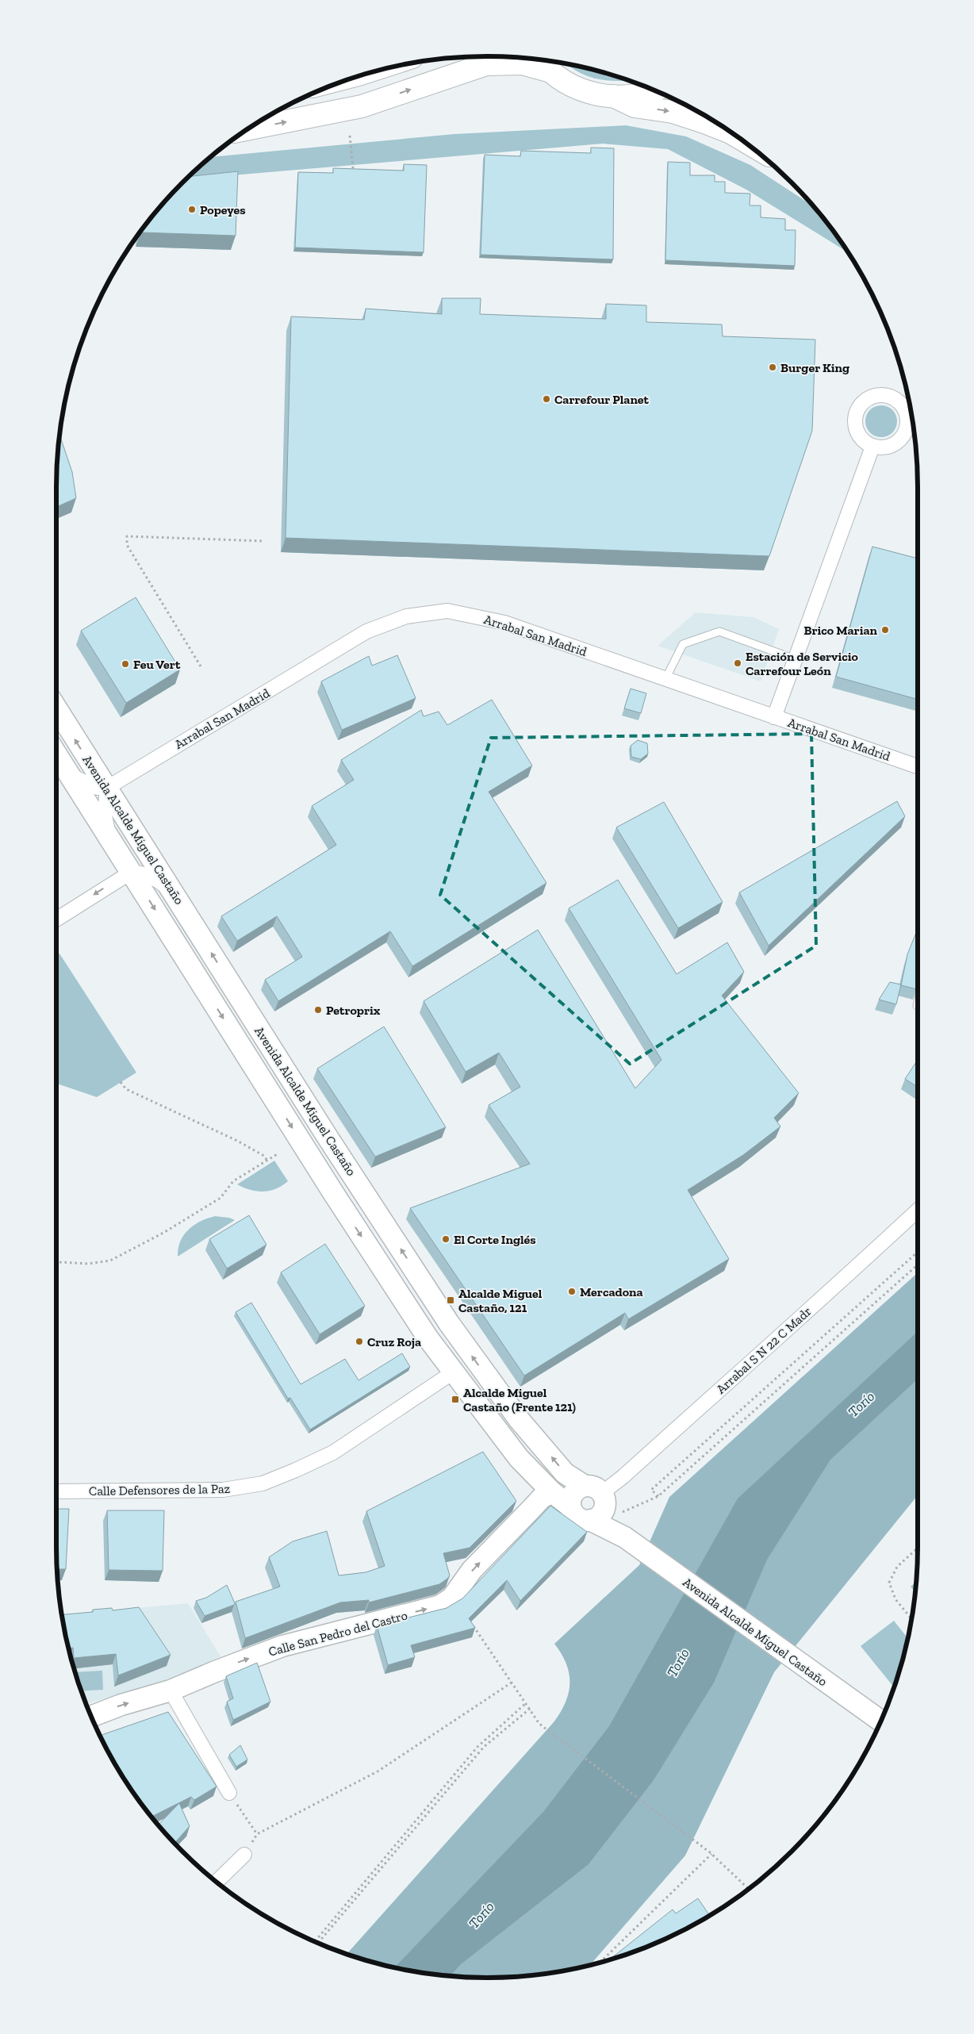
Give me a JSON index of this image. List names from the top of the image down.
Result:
{
  "streets": {
    "main road": ["Avenida Alcalde Miguel Castaño", "Calle San Pedro del Castro"],
    "street": ["Arrabal San Madrid", "Arrabal S N 22 C Madr", "Calle Defensores de la Paz"]
  },
  "crossings": [
    ["Arrabal San Madrid", "Avenida Alcalde Miguel Castaño"],
    ["Avenida Alcalde Miguel Castaño", "Arrabal S N 22 C Madr"],
    ["Avenida Alcalde Miguel Castaño", "Calle Defensores de la Paz"],
    ["Avenida Alcalde Miguel Castaño", "Calle San Pedro del Castro"]
  ],
  "one_way": ["Calle San Pedro del Castro"],
  "water": ["Torío"],
  "places": {
    "other": [
      "Popeyes",
      "Burger King",
      "Carrefour Planet",
      "Brico Marian",
      "Estación de Servicio Carrefour León",
      "Feu Vert",
      "Petroprix",
      "El Corte Inglés",
      "Mercadona",
      "Cruz Roja"
    ],
    "transit": ["Alcalde Miguel Castaño, 121", "Alcalde Miguel Castaño (Frente 121)"]
  }
}
